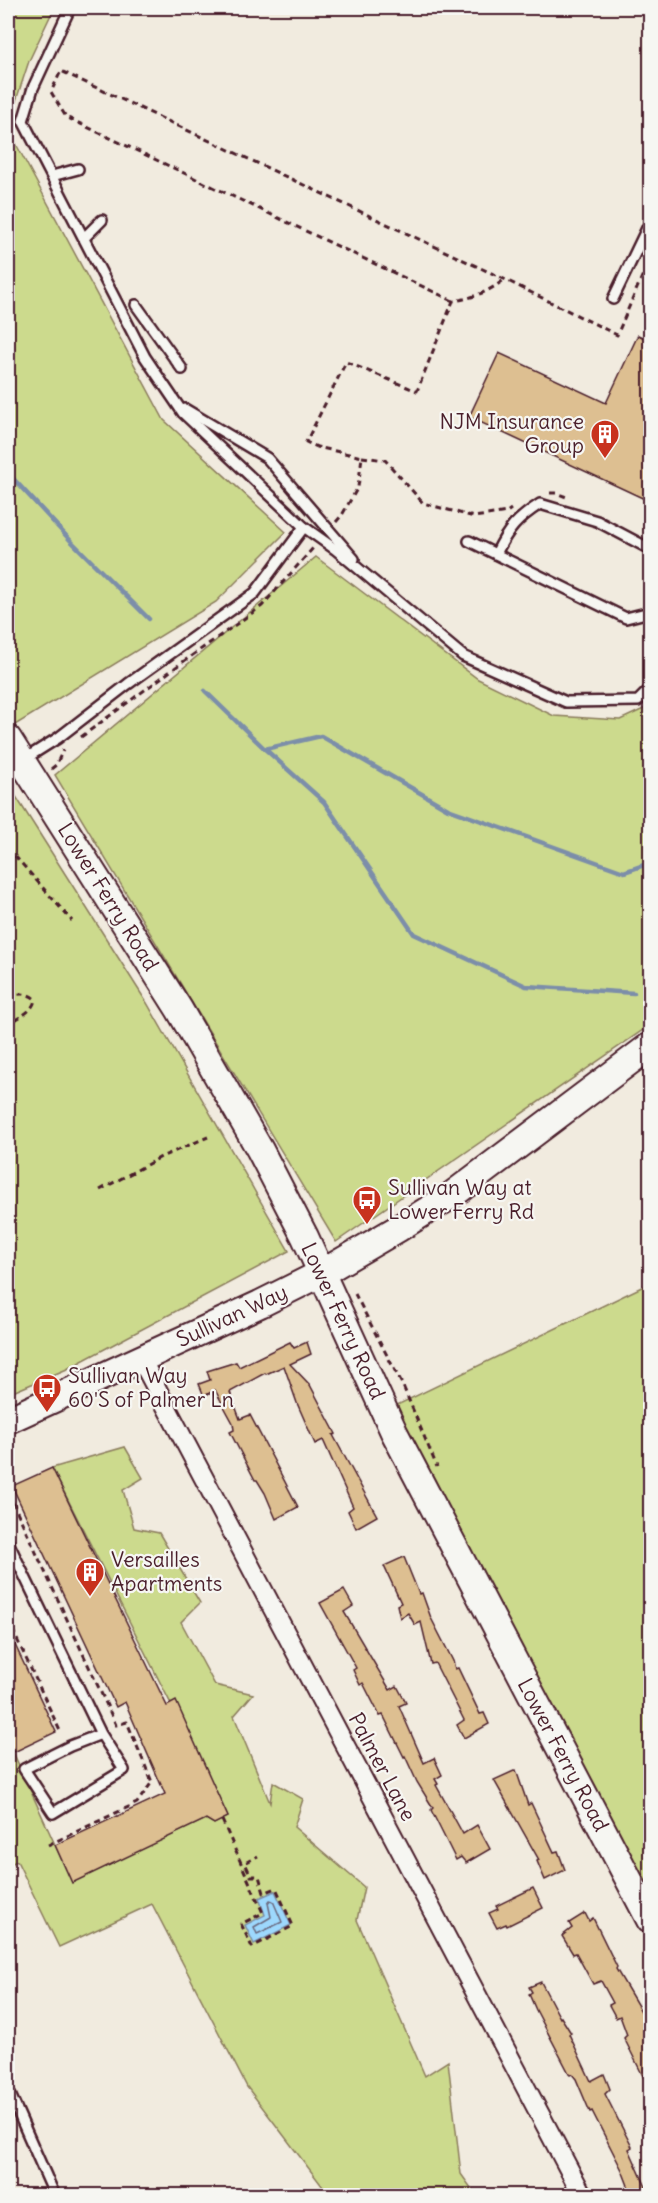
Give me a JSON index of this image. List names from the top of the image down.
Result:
{
  "streets": {
    "main road": ["Lower Ferry Road", "Sullivan Way"],
    "street": ["Palmer Lane"]
  },
  "crossings": [
    ["Lower Ferry Road", "Sullivan Way"],
    ["Sullivan Way", "Palmer Lane"]
  ],
  "places": {
    "building": ["NJM Insurance Group", "Versailles Apartments"],
    "bus stop": ["Sullivan Way at Lower Ferry Rd", "Sullivan Way 60'S of Palmer Ln"]
  }
}
